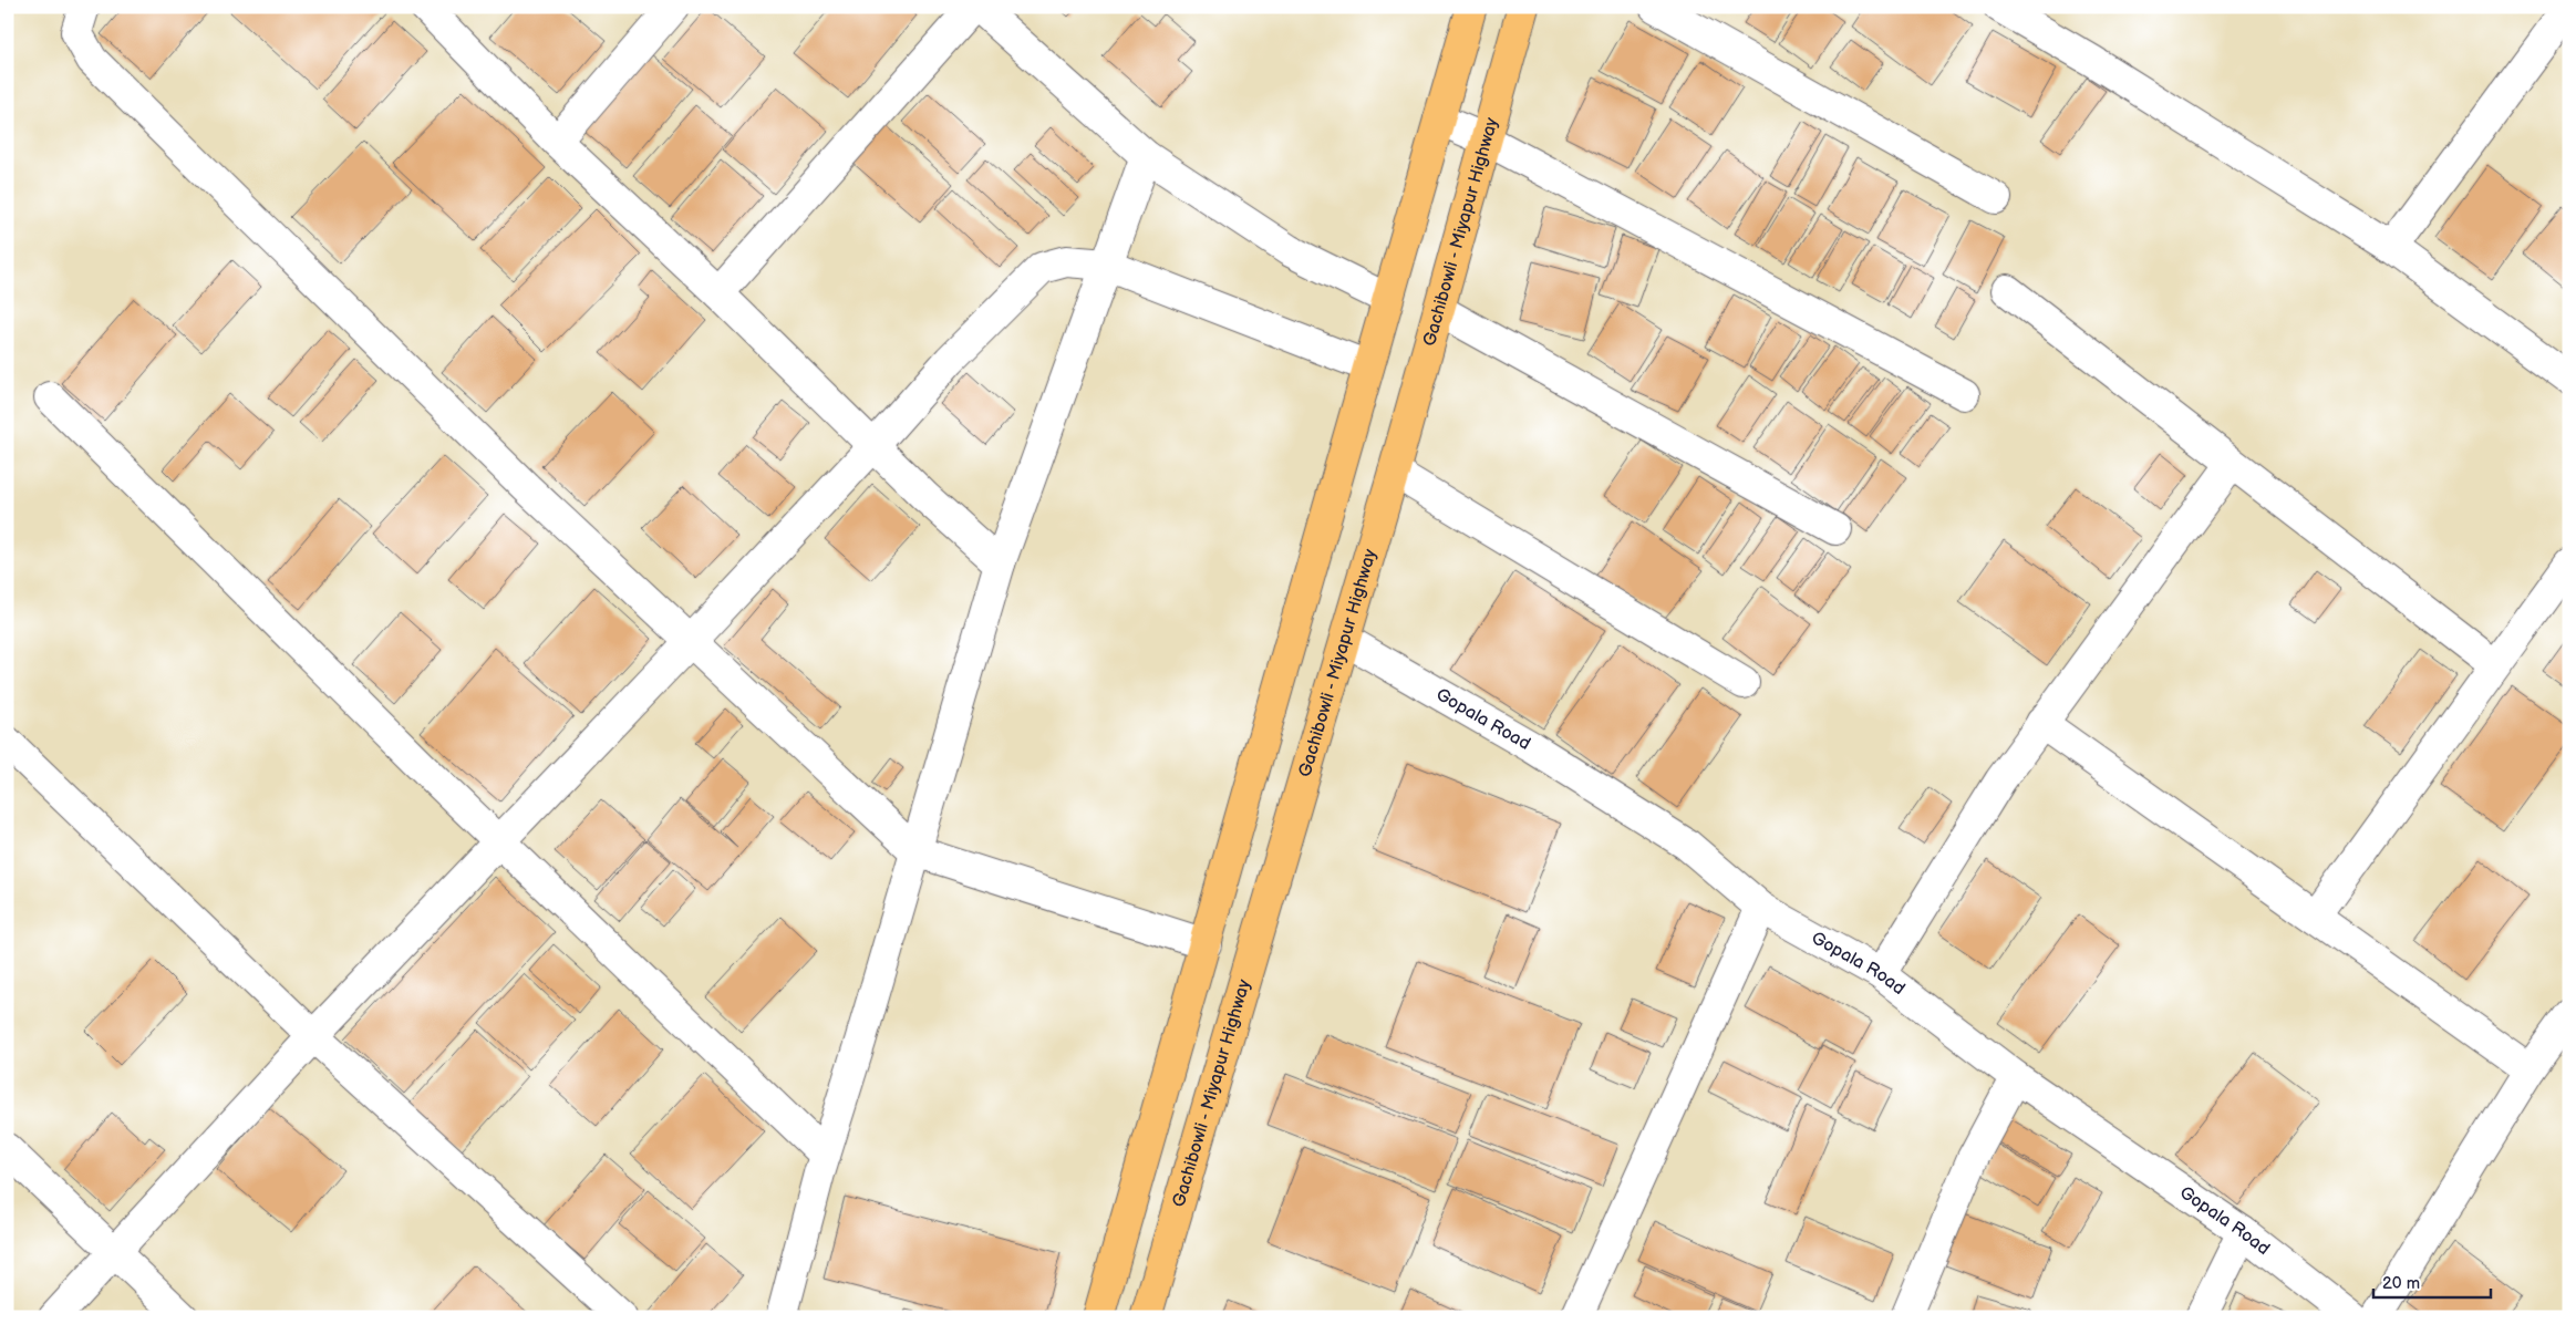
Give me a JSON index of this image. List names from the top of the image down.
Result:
{
  "streets": {
    "main road": ["Gachibowli - Miyapur Highway"],
    "street": ["Gopala Road"]
  },
  "crossings": [
    ["Gachibowli - Miyapur Highway", "Gopala Road"]
  ],
  "scale_bar": "20 m"
}
